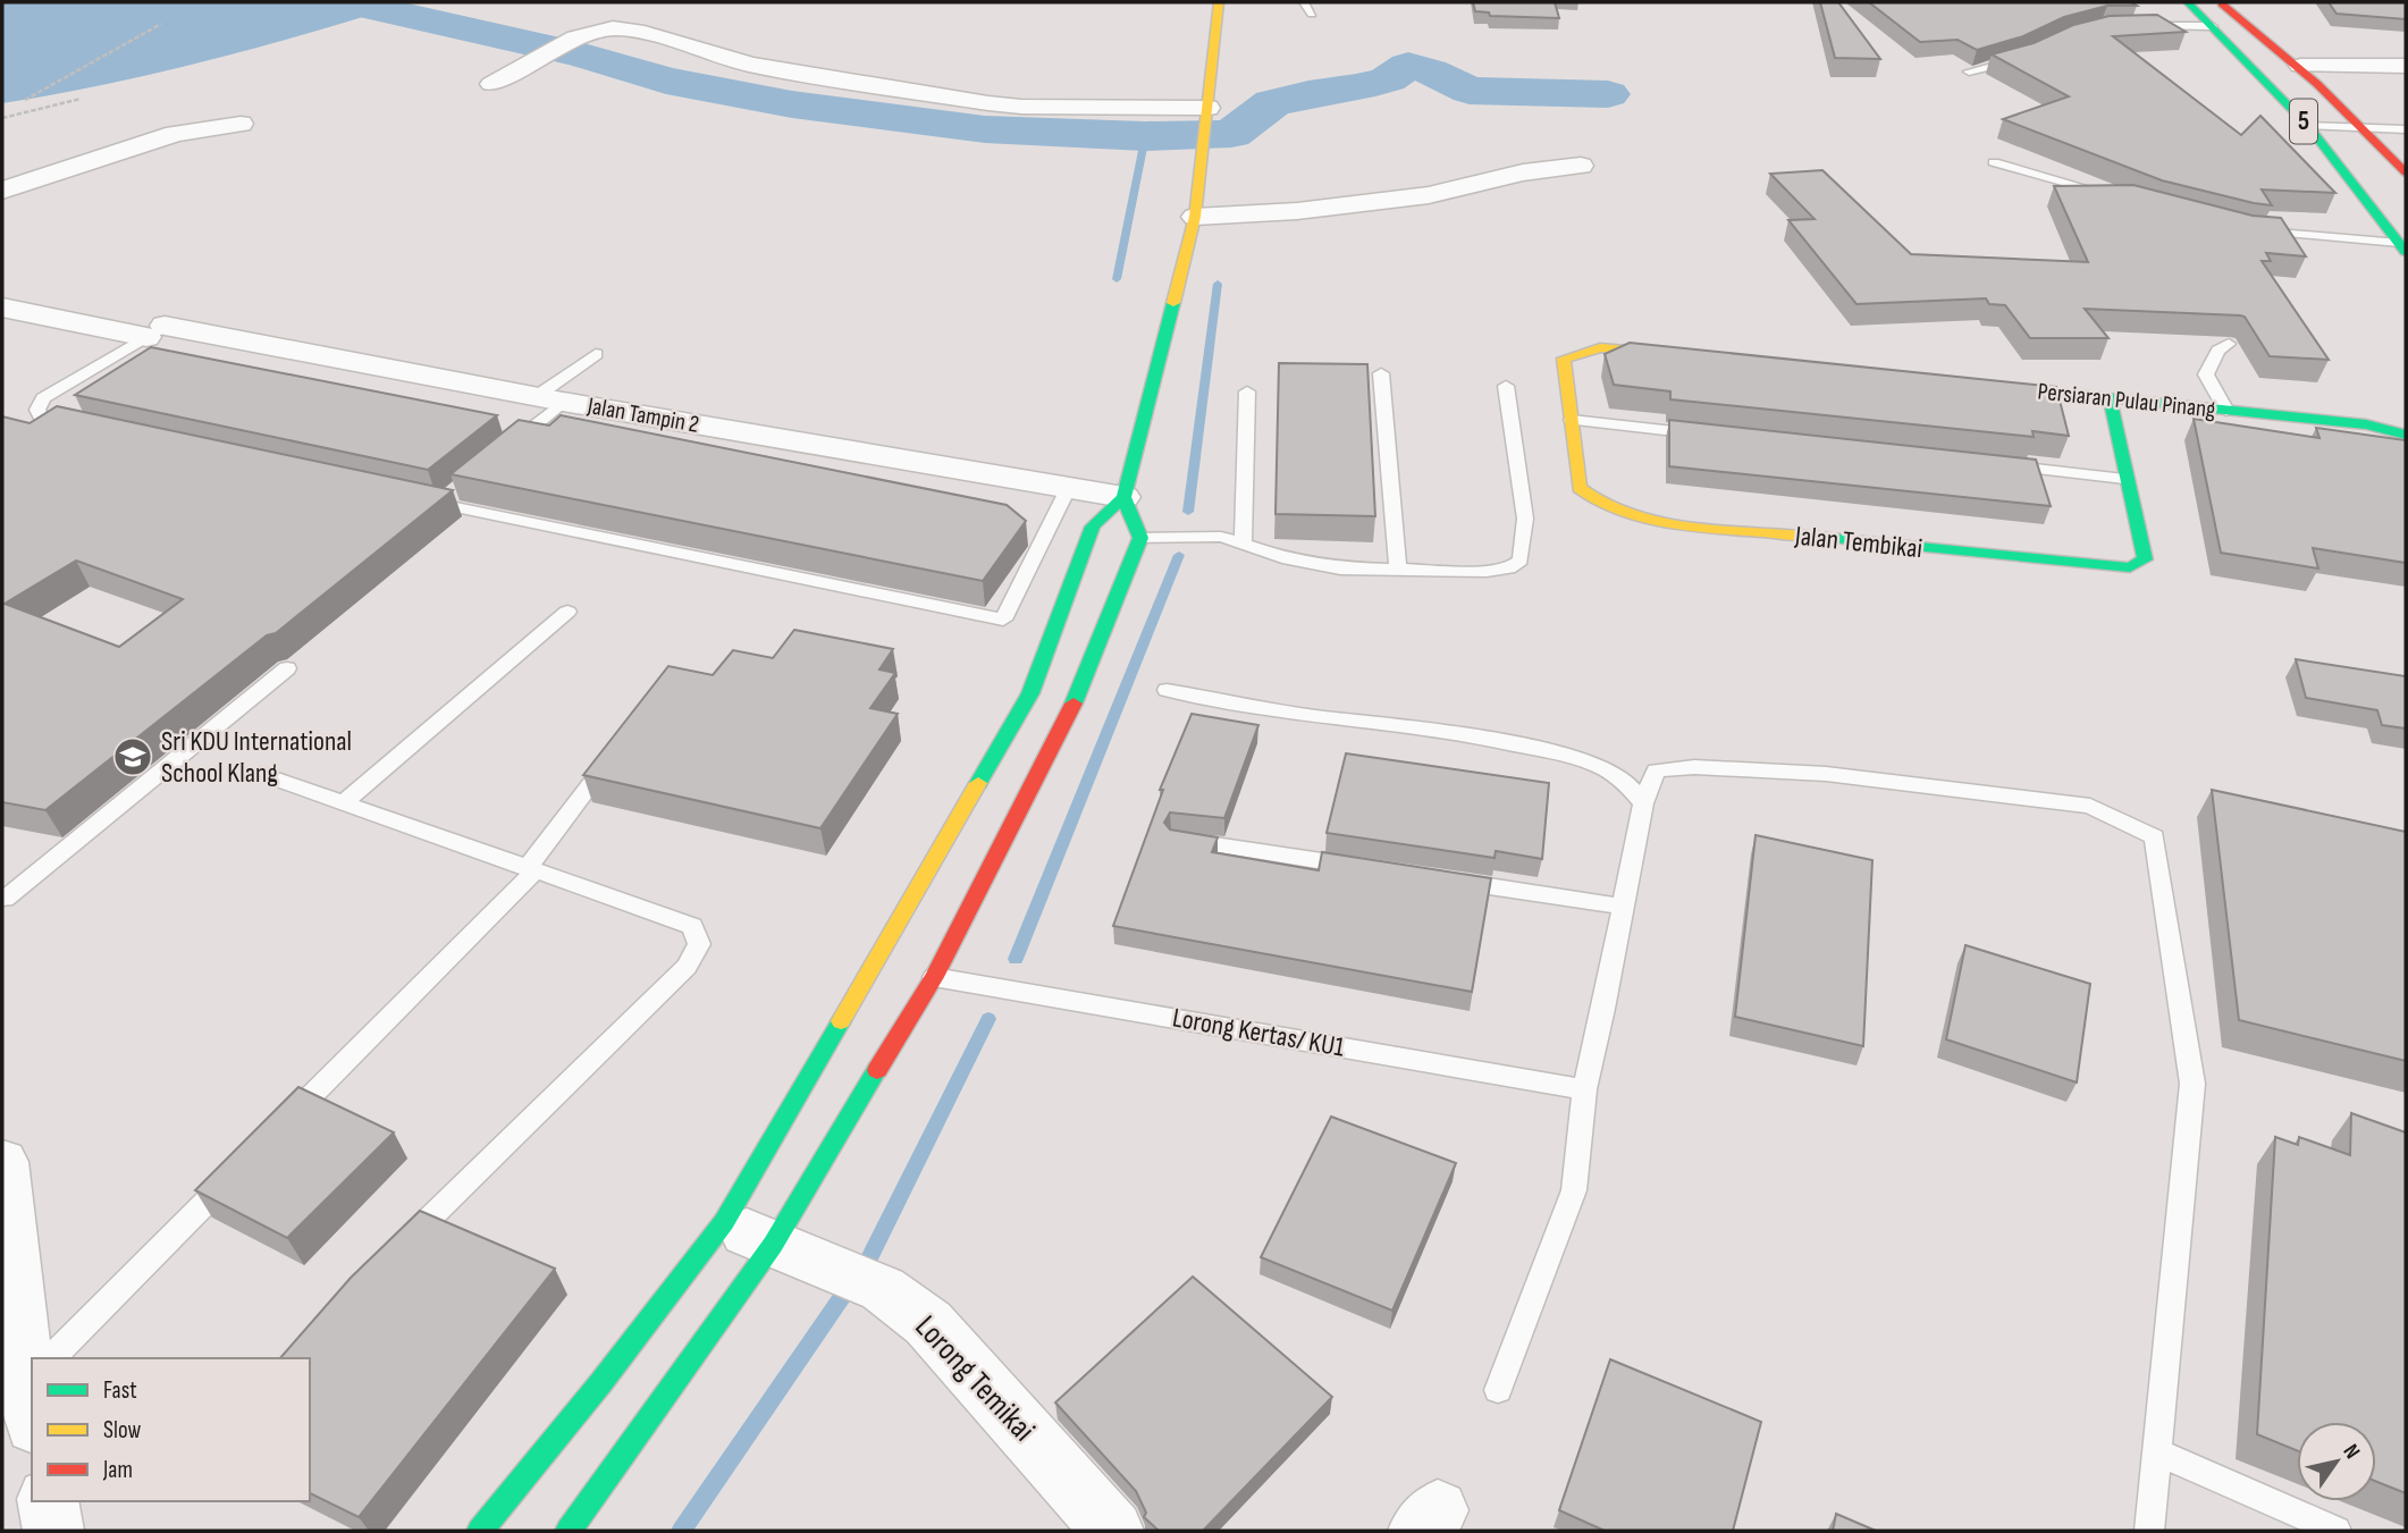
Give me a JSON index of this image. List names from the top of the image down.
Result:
{
  "streets": {
    "main road": ["5", "Persiaran Pulau Pinang", "Jalan Tembikai"],
    "street": ["Jalan Tampin 2", "Lorong Temikai"],
    "lane": ["Lorong Kertas/ KU1"]
  },
  "places": {
    "school or university": ["Sri KDU International School Klang"]
  },
  "legend": ["Fast", "Slow", "Jam"],
  "north": "top right"
}
